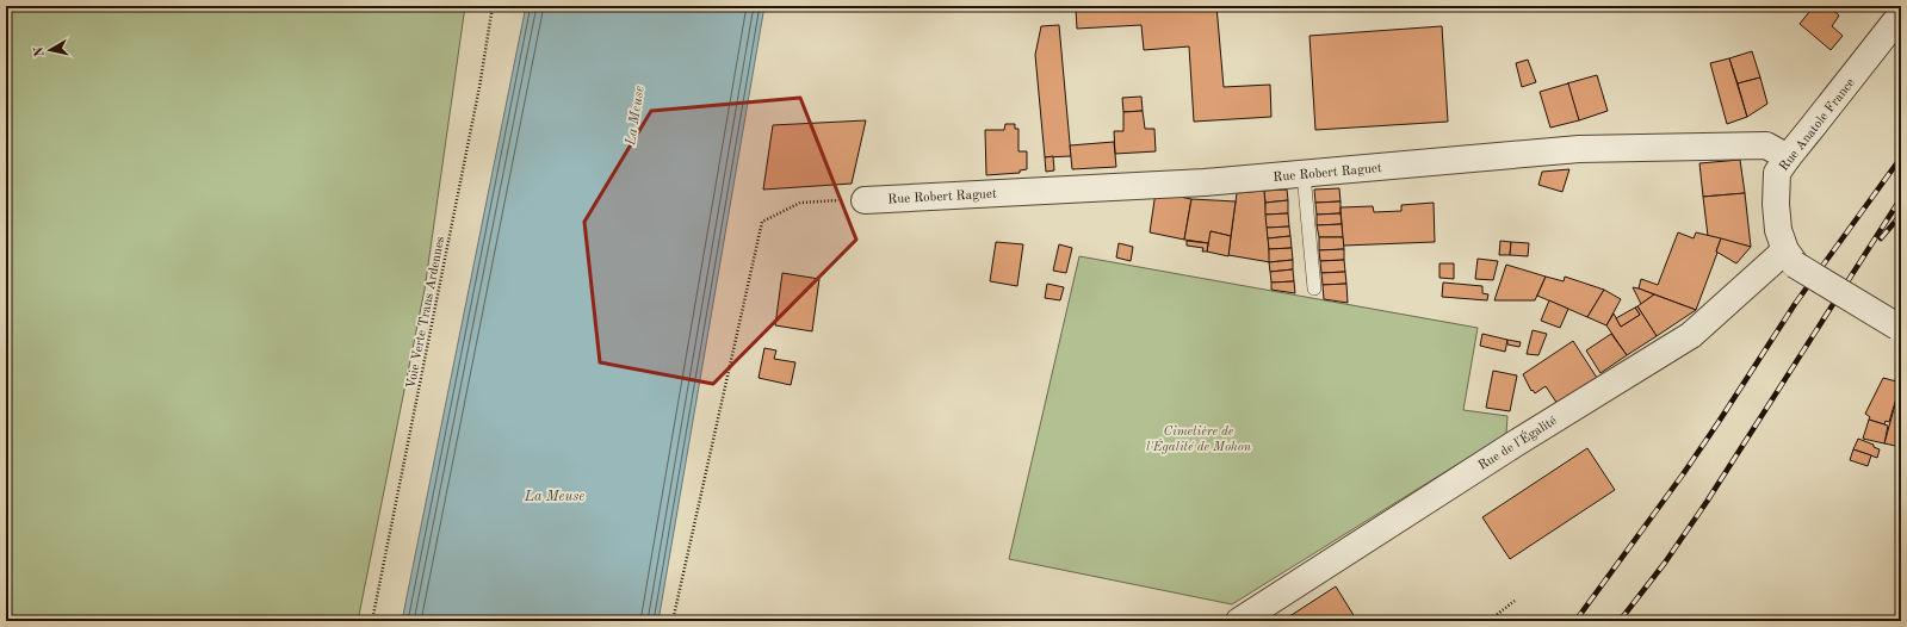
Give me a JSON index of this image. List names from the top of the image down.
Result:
{
  "streets": {
    "street": ["Rue Anatole France", "Rue Robert Raguet", "Rue de l'Égalité"],
    "path": ["Voie Verte Trans Ardennes"]
  },
  "crossings": [
    ["Rue Anatole France", "Rue Robert Raguet"],
    ["Rue Anatole France", "Rue de l'Égalité"]
  ],
  "water": ["La Meuse"],
  "parks": ["Cimetière de l'Égalité de Mohon"],
  "north": "left"
}
